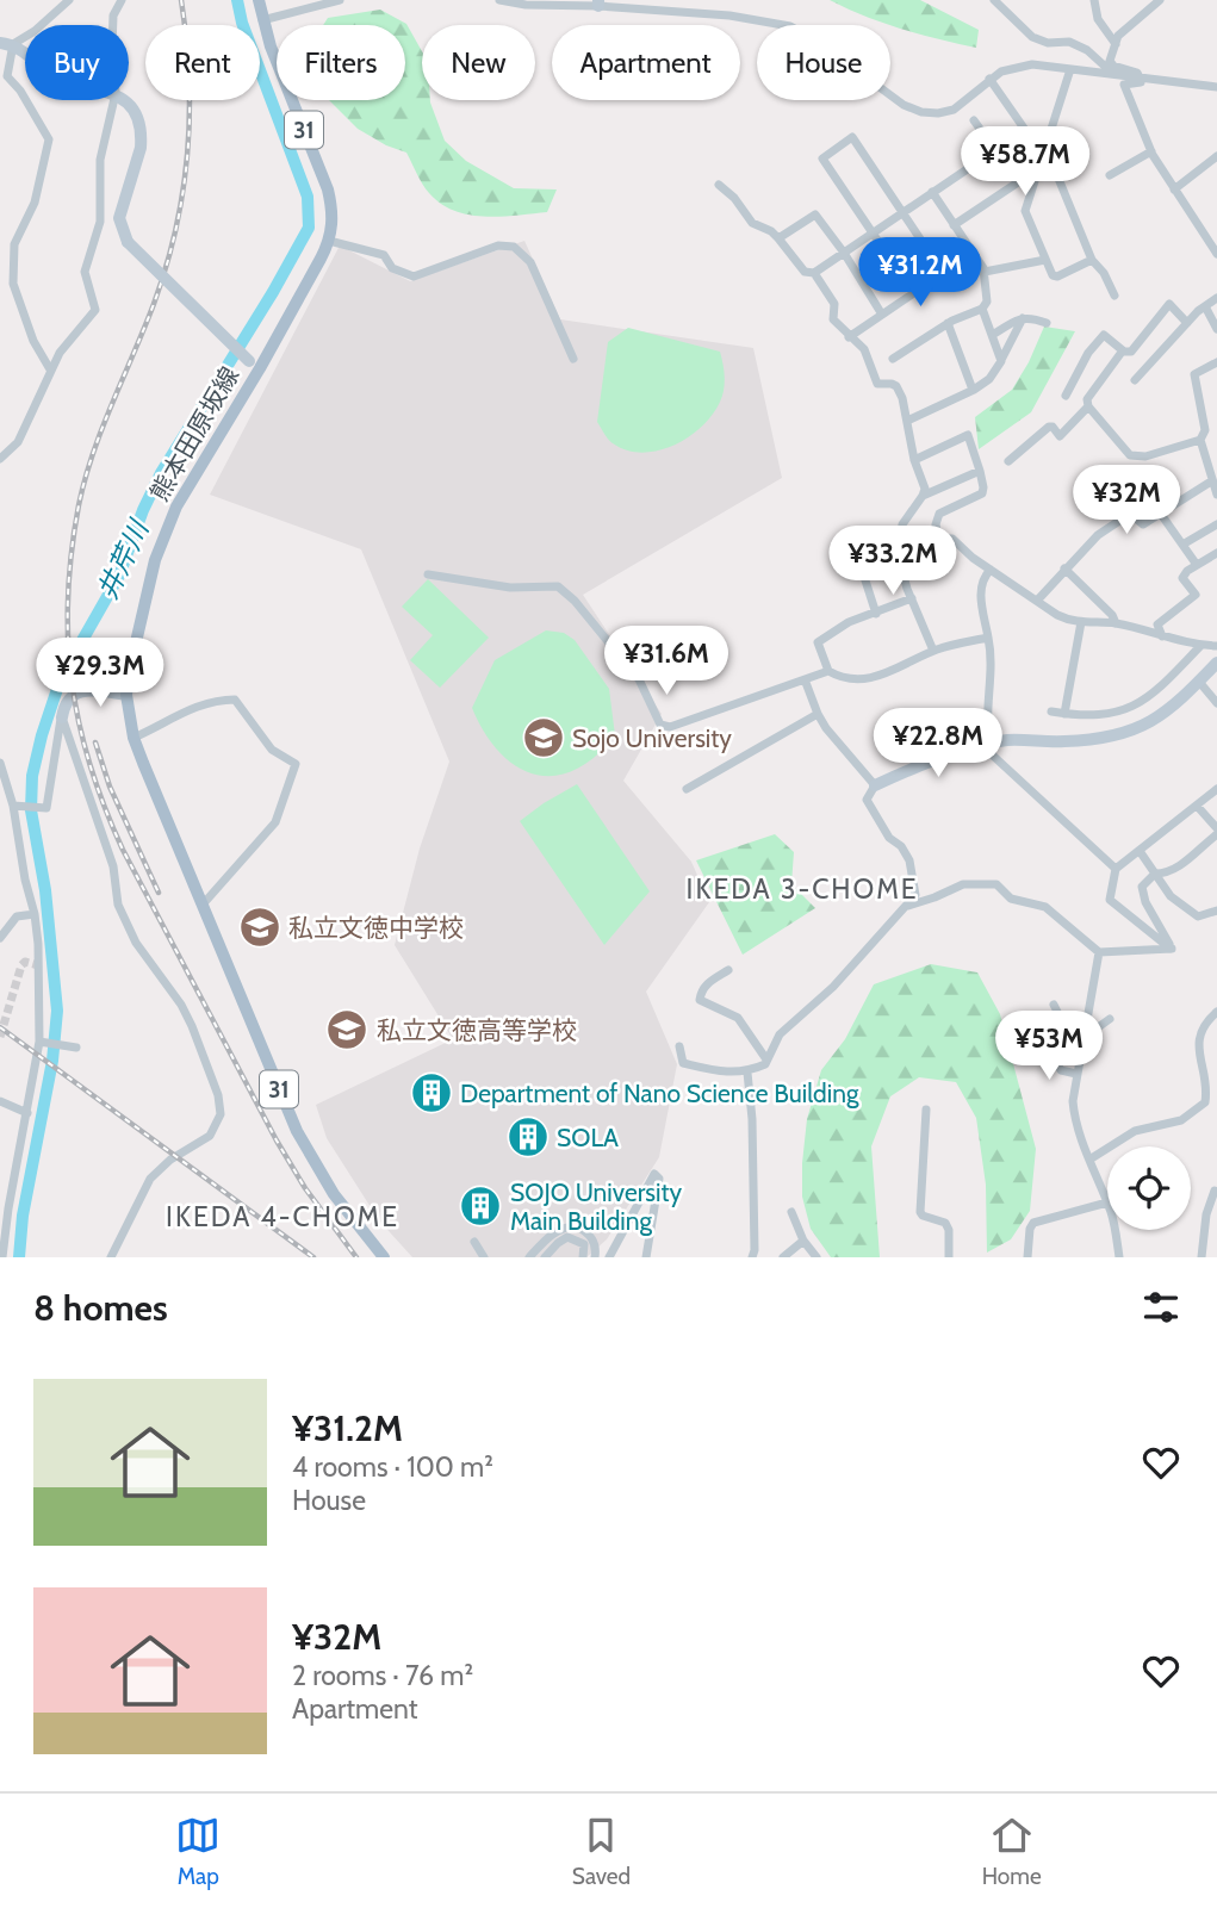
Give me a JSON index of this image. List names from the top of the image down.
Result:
{
  "streets": {
    "main road": ["31", "熊本田原坂線"]
  },
  "districts": ["IKEDA 3-CHOME", "IKEDA 4-CHOME"],
  "water": ["井芹川"],
  "places": {
    "school or university": ["Sojo University", "私立文徳中学校", "私立文徳高等学校"],
    "building": ["Department of Nano Science Building", "SOLA", "SOJO University Main Building"]
  },
  "page": {
    "chip": [
      "Buy",
      "Rent",
      "Filters",
      "New",
      "Apartment",
      "House"
    ],
    "price": [
      "¥58.7M",
      "¥31.2M",
      "¥32M",
      "¥33.2M",
      "¥31.6M",
      "¥29.3M",
      "¥22.8M",
      "¥53M"
    ],
    "heading": "8 homes",
    "list": [
      {
        "name": "¥31.2M",
        "note": "4 rooms · 100 m² · House"
      },
      {
        "name": "¥32M",
        "note": "2 rooms · 76 m² · Apartment"
      }
    ],
    "tabs": ["Map", "Saved", "Home"]
  }
}
